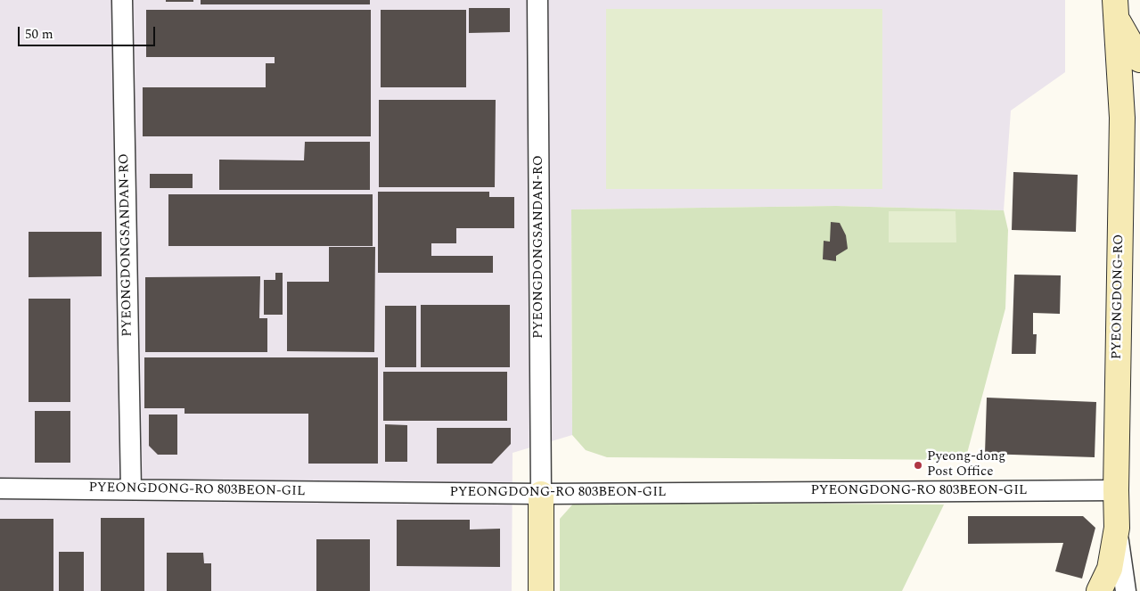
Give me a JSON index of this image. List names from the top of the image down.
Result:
{
  "streets": {
    "main road": ["PYEONGDONG-RO"],
    "street": ["PYEONGDONGSANDAN-RO", "PYEONGDONG-RO 803BEON-GIL"]
  },
  "crossings": [
    ["PYEONGDONGSANDAN-RO", "PYEONGDONG-RO 803BEON-GIL"],
    ["PYEONGDONG-RO", "PYEONGDONG-RO 803BEON-GIL"]
  ],
  "places": ["Pyeong-dong Post Office"],
  "scale_bar": "50 m"
}
